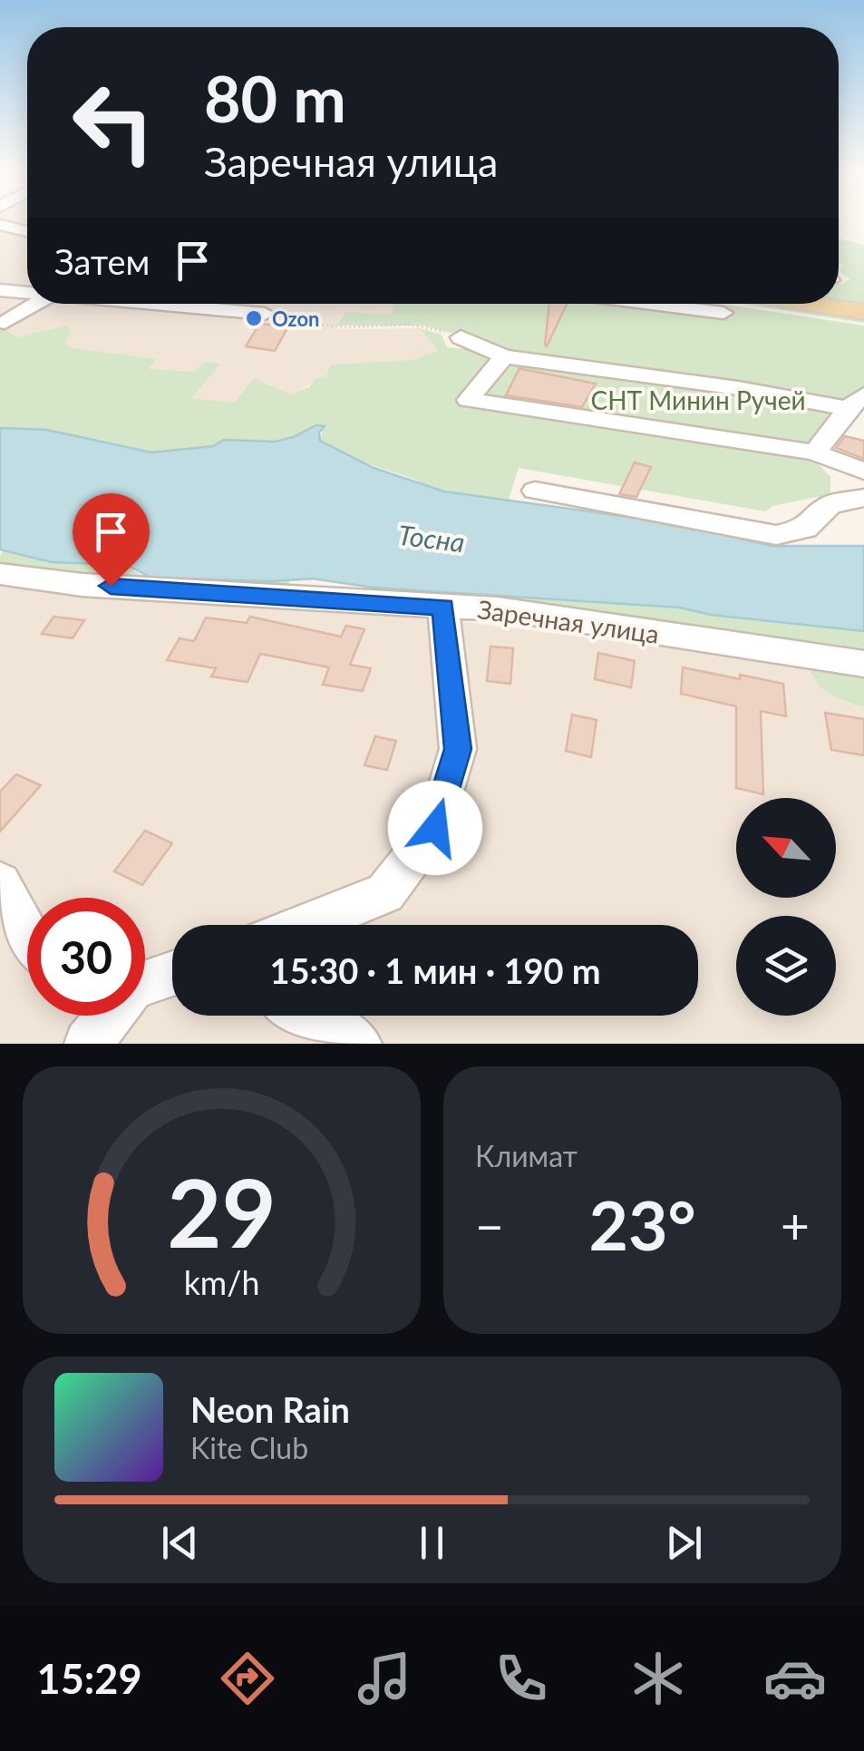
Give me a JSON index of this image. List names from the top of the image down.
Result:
{
  "streets": {
    "street": ["Заречная улица"]
  },
  "water": ["Тосна"],
  "parks": ["СНТ Минин Ручей"],
  "places": ["Ozon"],
  "north": "top left",
  "page": {
    "turn": ["80 m", "Заречная улица"],
    "then": "Затем",
    "limit": "30",
    "trip": "15:30 · 1 мин · 190 m",
    "tile": "Климат",
    "heat": ["−", "23°", "+"],
    "song": ["Neon Rain", "Kite Club"],
    "tabs": "15:29",
    "gauge": ["29", "km/h"]
  }
}
